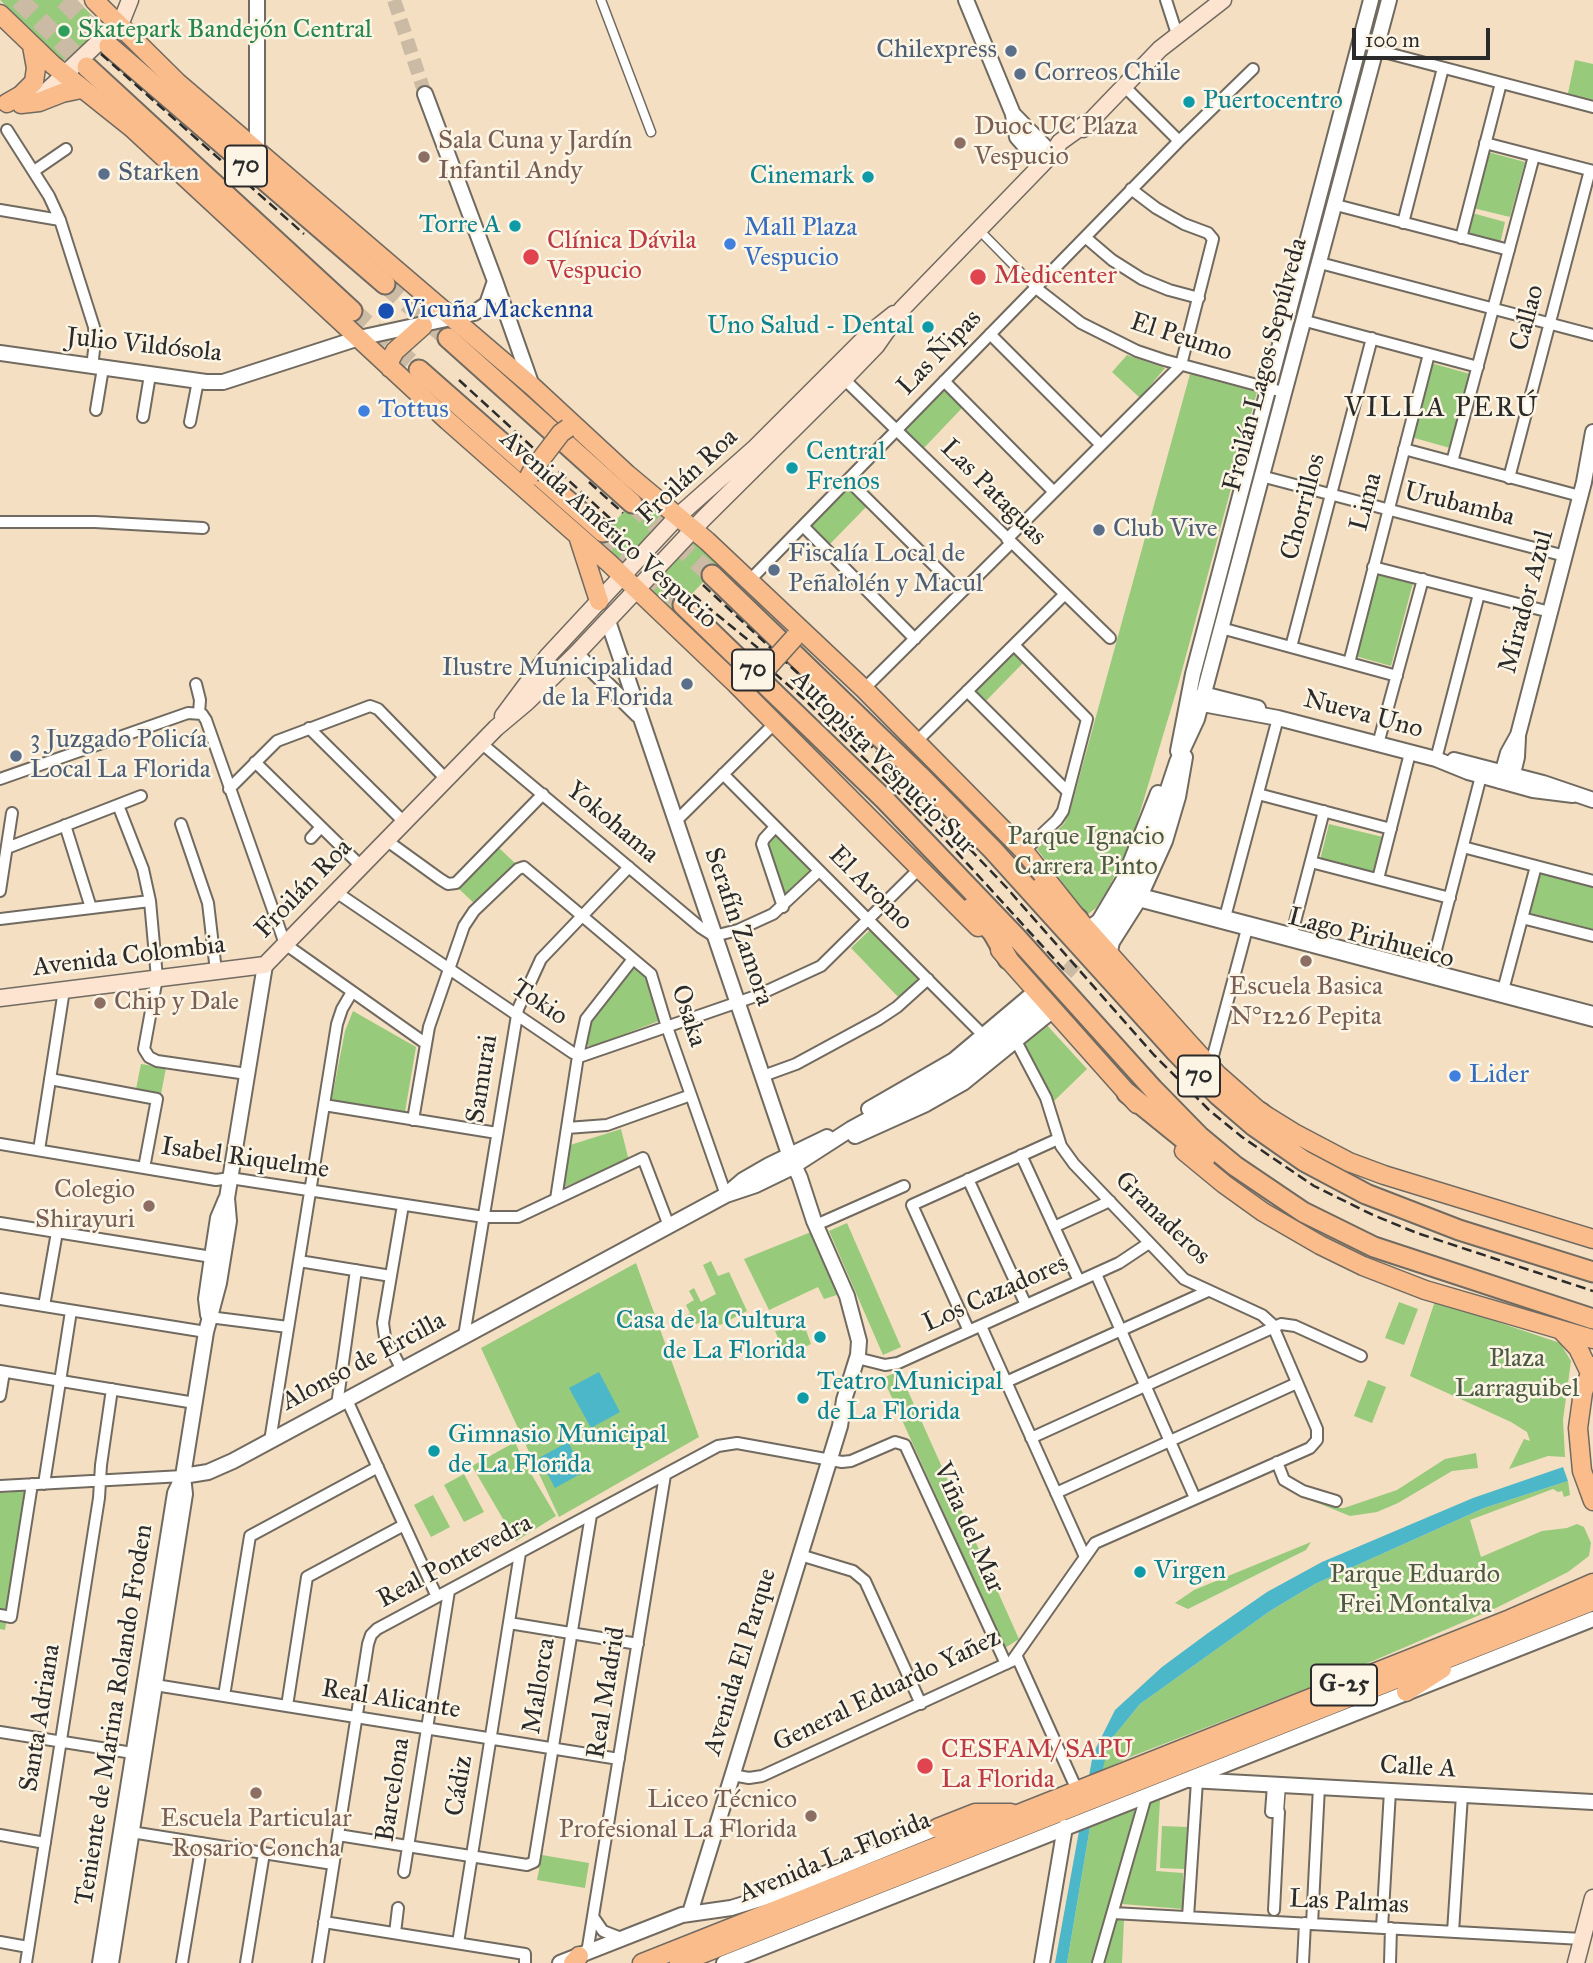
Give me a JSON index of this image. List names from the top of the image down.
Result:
{
  "streets": {
    "highway": ["70", "Autopista Vespucio Sur"],
    "main road": [
      "Froilán Roa",
      "Avenida Américo Vespucio",
      "Avenida Colombia",
      "G-25",
      "Avenida La Florida"
    ],
    "street": [
      "Callao",
      "El Peumo",
      "Julio Vildósola",
      "Las Ñipas",
      "Froilán Lagos Sepúlveda",
      "Las Pataguas",
      "Lima",
      "Urubamba",
      "Chorrillos",
      "Mirador Azul",
      "Nueva Uno",
      "Yokohama",
      "El Aromo",
      "Serafín Zamora",
      "Lago Pirihueico",
      "Tokio",
      "Osaka",
      "Samurai",
      "Isabel Riquelme",
      "Granaderos",
      "Los Cazadores",
      "Alonso de Ercilla",
      "Viña del Mar",
      "Real Pontevedra",
      "Avenida El Parque",
      "Mallorca",
      "General Eduardo Yañez",
      "Real Madrid",
      "Real Alicante",
      "Teniente de Marina Rolando Froden",
      "Santa Adriana",
      "Calle A",
      "Cádiz",
      "Barcelona",
      "Las Palmas"
    ]
  },
  "crossings": [
    ["El Peumo", "Las Ñipas"],
    ["El Peumo", "Froilán Lagos Sepúlveda"],
    ["El Peumo", "Froilán Roa"],
    ["Julio Vildósola", "Avenida Américo Vespucio"],
    ["Las Ñipas", "Las Pataguas"],
    ["Las Ñipas", "Avenida Américo Vespucio"],
    ["Froilán Lagos Sepúlveda", "Urubamba"],
    ["Froilán Lagos Sepúlveda", "Avenida Américo Vespucio"],
    ["Froilán Lagos Sepúlveda", "Nueva Uno"],
    ["Froilán Lagos Sepúlveda", "Lago Pirihueico"],
    ["Froilán Roa", "Las Pataguas"],
    ["Froilán Roa", "Avenida Américo Vespucio"],
    ["Froilán Roa", "Yokohama"],
    ["Froilán Roa", "Serafín Zamora"],
    ["Froilán Roa", "Avenida Colombia"],
    ["Froilán Roa", "Tokio"],
    ["Froilán Roa", "Teniente de Marina Rolando Froden"],
    ["Lima", "Urubamba"],
    ["Urubamba", "Chorrillos"],
    ["Urubamba", "Mirador Azul"],
    ["Avenida Américo Vespucio", "Tokio"],
    ["Avenida Américo Vespucio", "Alonso de Ercilla"],
    ["Mirador Azul", "Nueva Uno"],
    ["Yokohama", "Serafín Zamora"],
    ["Yokohama", "Samurai"],
    ["El Aromo", "Tokio"],
    ["El Aromo", "Alonso de Ercilla"],
    ["Serafín Zamora", "Tokio"],
    ["Serafín Zamora", "Los Cazadores"],
    ["Serafín Zamora", "Alonso de Ercilla"],
    ["Serafín Zamora", "Avenida El Parque"],
    ["Avenida Colombia", "Teniente de Marina Rolando Froden"],
    ["Tokio", "Osaka"],
    ["Tokio", "Samurai"],
    ["Osaka", "Samurai"],
    ["Osaka", "Alonso de Ercilla"],
    ["Samurai", "Isabel Riquelme"],
    ["Samurai", "Alonso de Ercilla"],
    ["Isabel Riquelme", "Alonso de Ercilla"],
    ["Isabel Riquelme", "Teniente de Marina Rolando Froden"],
    ["Granaderos", "Los Cazadores"],
    ["Granaderos", "Alonso de Ercilla"],
    ["Alonso de Ercilla", "Teniente de Marina Rolando Froden"],
    ["Alonso de Ercilla", "Santa Adriana"],
    ["Viña del Mar", "Real Pontevedra"],
    ["Viña del Mar", "Avenida El Parque"],
    ["Viña del Mar", "General Eduardo Yañez"],
    ["Real Pontevedra", "Avenida El Parque"],
    ["Real Pontevedra", "Mallorca"],
    ["Real Pontevedra", "Real Madrid"],
    ["Real Pontevedra", "Real Alicante"],
    ["Real Pontevedra", "Cádiz"],
    ["Real Pontevedra", "Barcelona"],
    ["Avenida El Parque", "General Eduardo Yañez"],
    ["Avenida El Parque", "Avenida La Florida"],
    ["Mallorca", "Real Alicante"],
    ["Mallorca", "Cádiz"],
    ["Real Madrid", "Real Alicante"],
    ["Real Madrid", "Avenida La Florida"],
    ["Real Alicante", "Teniente de Marina Rolando Froden"],
    ["Real Alicante", "Cádiz"],
    ["Real Alicante", "Barcelona"]
  ],
  "districts": ["VILLA PERÚ"],
  "parks": ["Parque Ignacio Carrera Pinto", "Plaza Larraguibel", "Parque Eduardo Frei Montalva"],
  "places": [
    "Skatepark Bandejón Central",
    "Chilexpress",
    "Correos Chile",
    "Puertocentro",
    "Duoc UC Plaza Vespucio",
    "Sala Cuna y Jardín Infantil Andy",
    "Starken",
    "Cinemark",
    "Torre A",
    "Mall Plaza Vespucio",
    "Clínica Dávila Vespucio",
    "Medicenter",
    "Vicuña Mackenna",
    "Uno Salud - Dental",
    "Tottus",
    "Central Frenos",
    "Club Vive",
    "Fiscalía Local de Peñalolén y Macul",
    "Ilustre Municipalidad de la Florida",
    "3 Juzgado Policía Local La Florida",
    "Escuela Basica N°1226 Pepita",
    "Chip y Dale",
    "Lider",
    "Colegio Shirayuri",
    "Casa de la Cultura de La Florida",
    "Teatro Municipal de La Florida",
    "Gimnasio Municipal de La Florida",
    "Virgen",
    "CESFAM/ SAPU La Florida",
    "Escuela Particular Rosario Concha",
    "Liceo Técnico Profesional La Florida"
  ],
  "scale_bar": "100 m"
}
